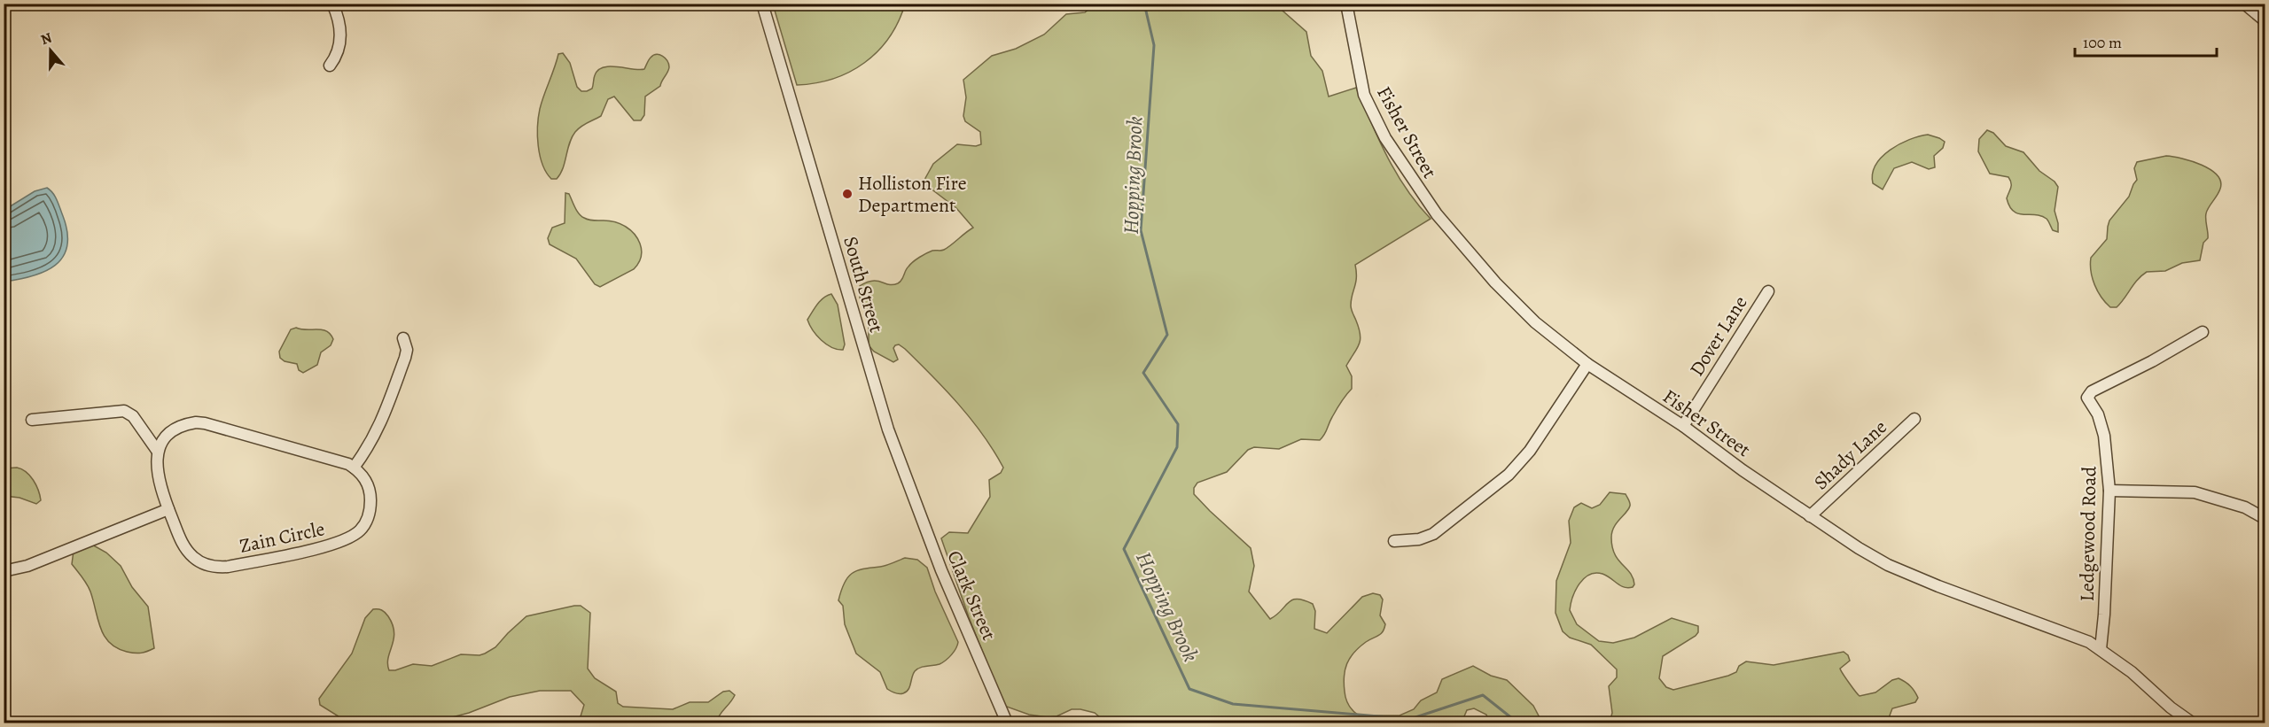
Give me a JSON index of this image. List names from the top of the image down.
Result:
{
  "streets": {
    "street": [
      "Fisher Street",
      "South Street",
      "Dover Lane",
      "Shady Lane",
      "Ledgewood Road",
      "Zain Circle",
      "Clark Street"
    ]
  },
  "crossings": [
    ["Fisher Street", "Dover Lane"],
    ["Fisher Street", "Shady Lane"],
    ["Fisher Street", "Ledgewood Road"],
    ["South Street", "Clark Street"]
  ],
  "water": ["Hopping Brook"],
  "places": ["Holliston Fire Department"],
  "scale_bar": "100 m",
  "north": "top"
}
